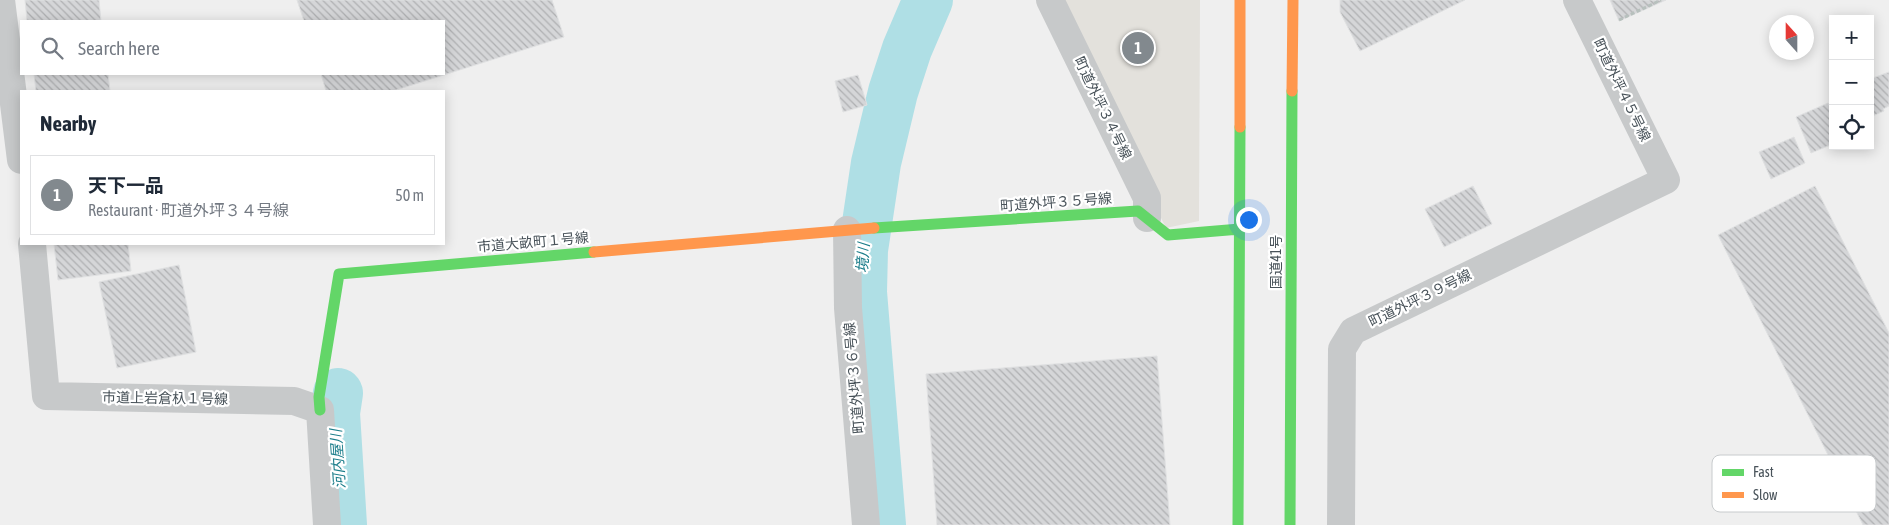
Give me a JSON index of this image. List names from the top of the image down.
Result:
{
  "streets": {
    "main road": ["町道外坪３５号線", "市道大畝町１号線", "国道41号"],
    "street": [
      "町道外坪４５号線",
      "町道外坪３４号線",
      "町道外坪３９号線",
      "町道外坪３６号線",
      "市道上岩倉杁１号線"
    ]
  },
  "crossings": [
    ["町道外坪４５号線", "町道外坪３９号線"],
    ["町道外坪３４号線", "町道外坪３５号線"],
    ["町道外坪３５号線", "市道大畝町１号線"],
    ["町道外坪３５号線", "町道外坪３６号線"],
    ["市道大畝町１号線", "町道外坪３６号線"],
    ["市道大畝町１号線", "市道上岩倉杁１号線"]
  ],
  "water": ["境川", "河内屋川"],
  "legend": ["Fast", "Slow"],
  "north": "top",
  "page": {
    "map_buttons": ["+", "−"],
    "search": "Search here",
    "pins": "1",
    "heading": "Nearby",
    "list": [
      {
        "mark": "1",
        "name": "天下一品",
        "note": "Restaurant · 町道外坪３４号線",
        "value": "50 m"
      }
    ]
  }
}
